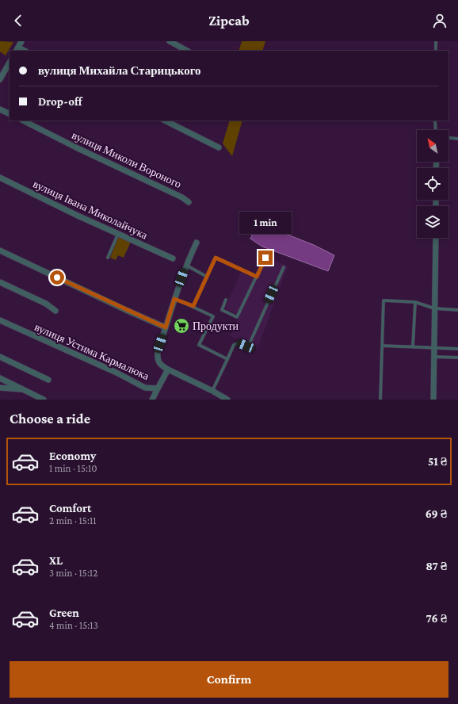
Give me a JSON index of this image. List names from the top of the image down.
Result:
{
  "streets": {
    "street": ["вулиця Миколи Вороного", "вулиця Івана Миколайчука", "вулиця Устима Кармалюка"]
  },
  "places": {
    "supermarket": ["Продукти"]
  },
  "north": "top left",
  "page": {
    "header": "Zipcab",
    "banner": ["вулиця Михайла Старицького", "Drop-off"],
    "bubble": "1 min",
    "heading": "Choose a ride",
    "list": [
      {
        "name": "Economy",
        "note": "1 min · 15:10",
        "value": "51 ₴"
      },
      {
        "name": "Comfort",
        "note": "2 min · 15:11",
        "value": "69 ₴"
      },
      {
        "name": "XL",
        "note": "3 min · 15:12",
        "value": "87 ₴"
      },
      {
        "name": "Green",
        "note": "4 min · 15:13",
        "value": "76 ₴"
      }
    ],
    "buttons": "Confirm"
  }
}
